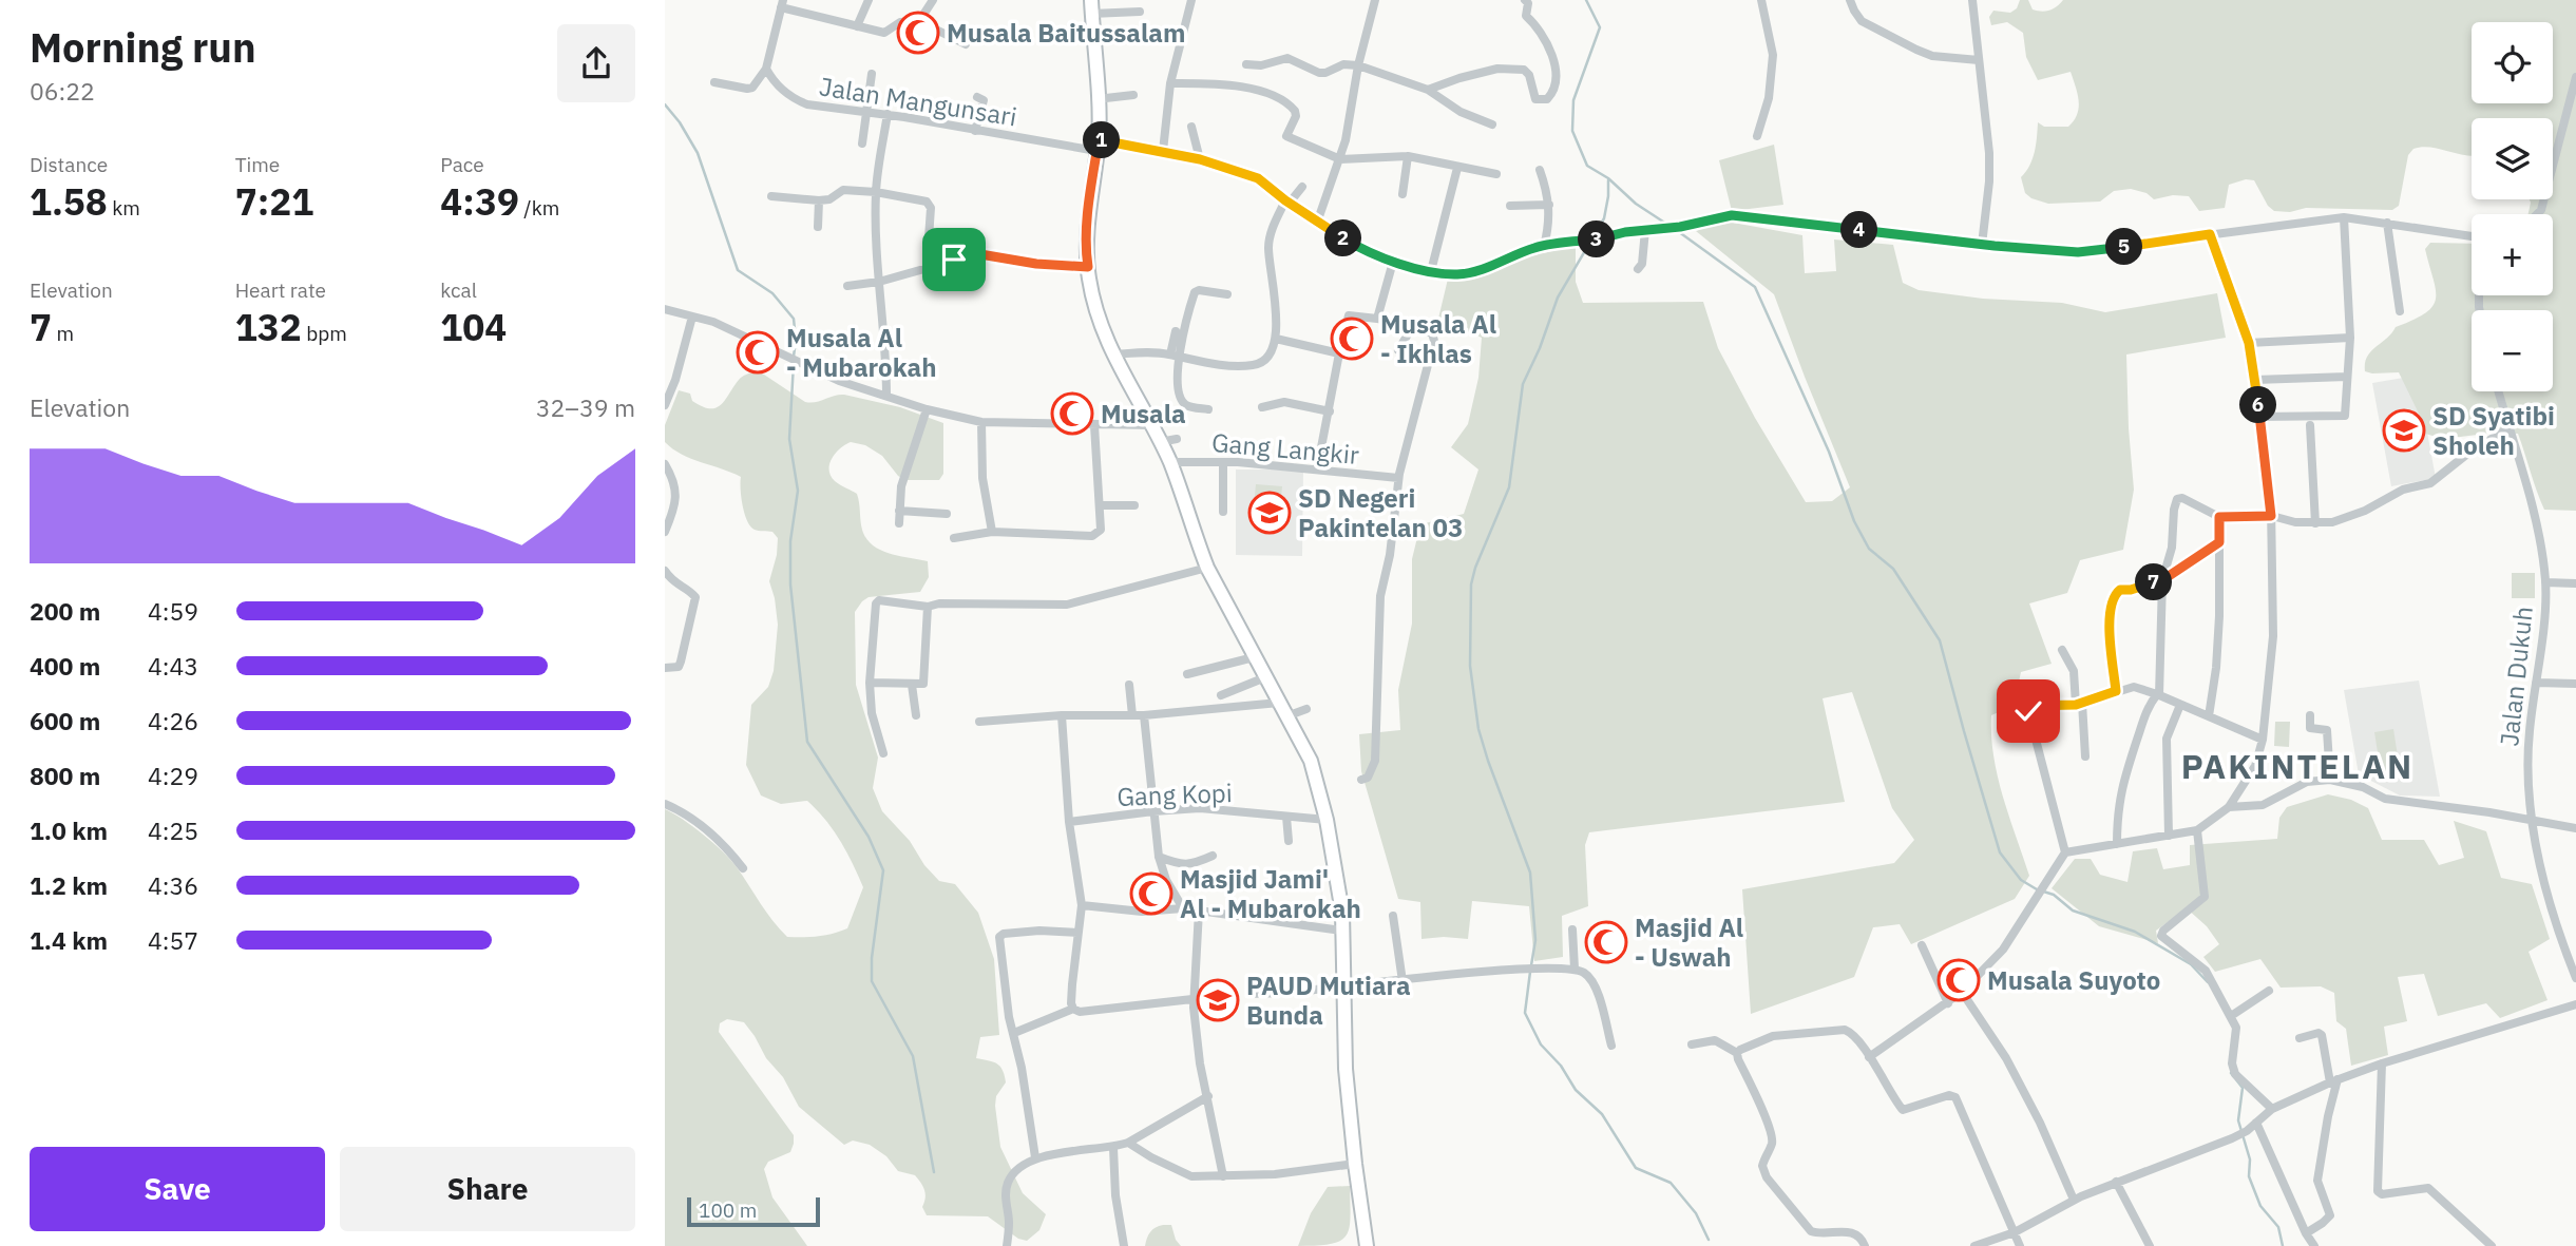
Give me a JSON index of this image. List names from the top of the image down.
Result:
{
  "streets": {
    "street": [
      "Jalan Mangunsari",
      "Gang Langkir",
      "Jalan Dukuh",
      "Gang Kopi"
    ]
  },
  "districts": ["PAKINTELAN"],
  "places": {
    "mosque": [
      "Musala Baitussalam",
      "Musala Al - Ikhlas",
      "Musala Al - Mubarokah",
      "Musala",
      "Masjid Jami' Al - Mubarokah",
      "Masjid Al - Uswah",
      "Musala Suyoto"
    ],
    "school or university": ["SD Syatibi Sholeh", "SD Negeri Pakintelan 03", "PAUD Mutiara Bunda"]
  },
  "scale_bar": "100 m",
  "page": {
    "heading": ["Morning run", "06:22"],
    "map_buttons": ["+", "−"],
    "pins": [
      "1",
      "4",
      "2",
      "3",
      "5",
      "6",
      "7"
    ],
    "stats": [
      ["Distance", "1.58 km"],
      ["Time", "7:21"],
      ["Pace", "4:39 /km"],
      ["Elevation", "7 m"],
      ["Heart rate", "132 bpm"],
      ["kcal", "104"]
    ],
    "chart": ["Elevation", "32–39 m"],
    "list": [
      {
        "name": "200 m",
        "note": "4:59"
      },
      {
        "name": "400 m",
        "note": "4:43"
      },
      {
        "name": "600 m",
        "note": "4:26"
      },
      {
        "name": "800 m",
        "note": "4:29"
      },
      {
        "name": "1.0 km",
        "note": "4:25"
      },
      {
        "name": "1.2 km",
        "note": "4:36"
      },
      {
        "name": "1.4 km",
        "note": "4:57"
      }
    ],
    "buttons": ["Save", "Share"],
    "scale": "100 m"
  }
}
